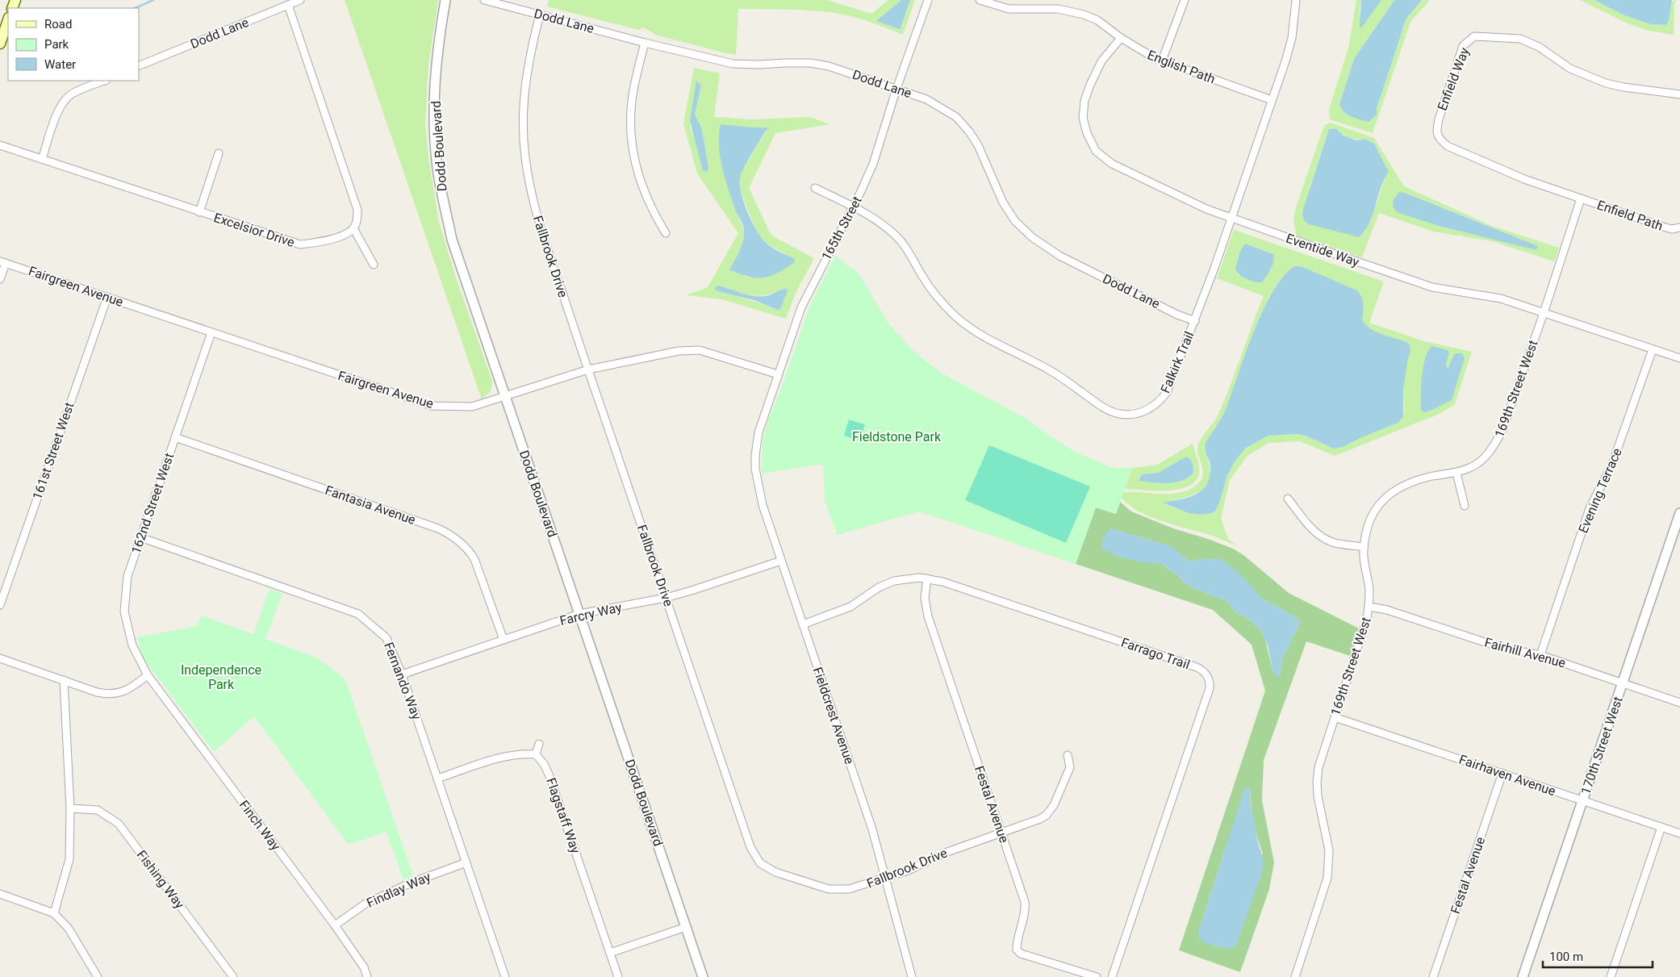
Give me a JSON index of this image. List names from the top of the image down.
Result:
{
  "streets": {
    "street": [
      "Dodd Lane",
      "English Path",
      "Enfield Way",
      "Dodd Boulevard",
      "Enfield Path",
      "165th Street",
      "Excelsior Drive",
      "Eventide Way",
      "Fallbrook Drive",
      "Fairgreen Avenue",
      "Falkirk Trail",
      "169th Street West",
      "161st Street West",
      "Evening Terrace",
      "162nd Street West",
      "Fantasia Avenue",
      "Farcry Way",
      "Fairhill Avenue",
      "Farrago Trail",
      "Fernando Way",
      "Fieldcrest Avenue",
      "170th Street West",
      "Fairhaven Avenue",
      "Festal Avenue",
      "Flagstaff Way",
      "Finch Way",
      "Fishing Way",
      "Findlay Way"
    ]
  },
  "crossings": [
    ["Dodd Lane", "165th Street"],
    ["Dodd Lane", "Fallbrook Drive"],
    ["Dodd Lane", "Falkirk Trail"],
    ["English Path", "Eventide Way"],
    ["English Path", "Falkirk Trail"],
    ["Enfield Way", "Enfield Path"],
    ["Enfield Way", "169th Street West"],
    ["Dodd Boulevard", "Fairgreen Avenue"],
    ["Dodd Boulevard", "Farcry Way"],
    ["Enfield Path", "169th Street West"],
    ["165th Street", "Fairgreen Avenue"],
    ["165th Street", "Falkirk Trail"],
    ["165th Street", "Fieldcrest Avenue"],
    ["Eventide Way", "Falkirk Trail"],
    ["Eventide Way", "169th Street West"],
    ["Eventide Way", "Evening Terrace"],
    ["Fallbrook Drive", "Fairgreen Avenue"],
    ["Fallbrook Drive", "Farcry Way"],
    ["Fallbrook Drive", "Fieldcrest Avenue"],
    ["Fallbrook Drive", "Festal Avenue"],
    ["Fairgreen Avenue", "161st Street West"],
    ["Fairgreen Avenue", "162nd Street West"],
    ["169th Street West", "Fairhill Avenue"],
    ["169th Street West", "Fairhaven Avenue"],
    ["Evening Terrace", "Fairhill Avenue"],
    ["162nd Street West", "Fantasia Avenue"],
    ["162nd Street West", "Fernando Way"],
    ["162nd Street West", "Finch Way"],
    ["Fantasia Avenue", "Farcry Way"],
    ["Farcry Way", "Fernando Way"],
    ["Farcry Way", "Fieldcrest Avenue"],
    ["Fairhill Avenue", "170th Street West"],
    ["Farrago Trail", "Fieldcrest Avenue"],
    ["Farrago Trail", "Festal Avenue"],
    ["Fernando Way", "Findlay Way"],
    ["170th Street West", "Fairhaven Avenue"],
    ["Fairhaven Avenue", "Festal Avenue"],
    ["Finch Way", "Findlay Way"]
  ],
  "parks": ["Fieldstone Park", "Independence Park"],
  "legend": ["Road", "Park", "Water"],
  "scale_bar": "100 m"
}
